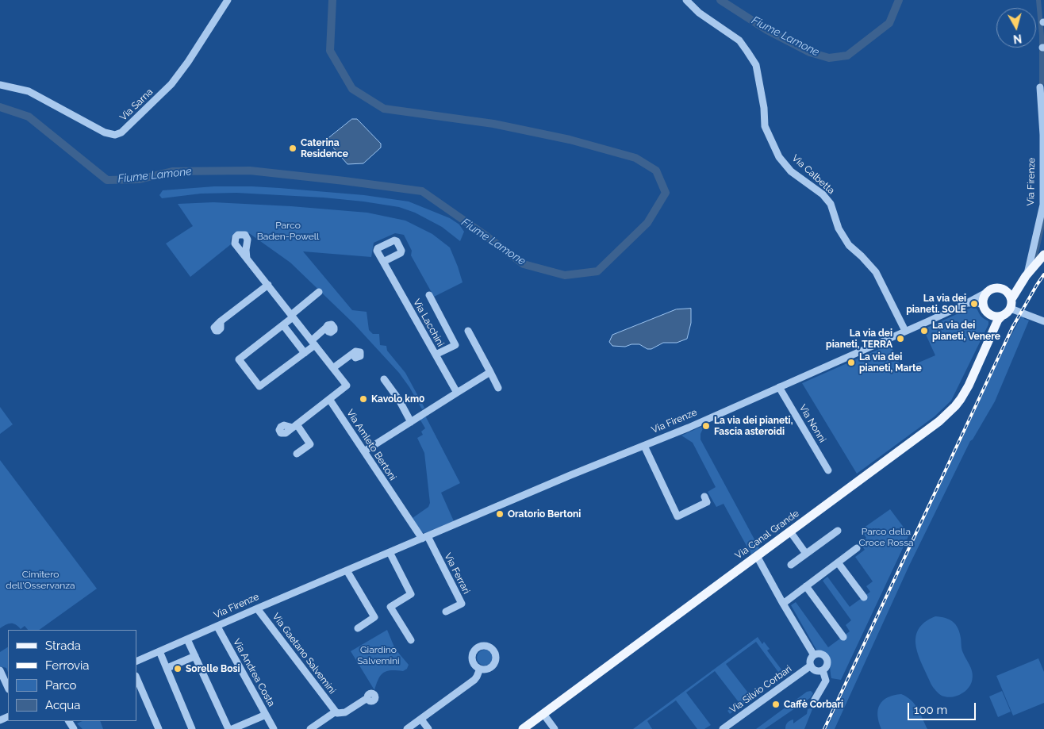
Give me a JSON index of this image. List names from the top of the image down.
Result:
{
  "streets": {
    "main road": ["Via Firenze", "Via Canal Grande"],
    "street": [
      "Via Sarna",
      "Via Calbetta",
      "Via Lacchini",
      "Via Nonni",
      "Via Amleto Bertoni",
      "Via Ferrari",
      "Via Gaetano Salvemini",
      "Via Andrea Costa",
      "Via Silvio Corbari"
    ]
  },
  "crossings": [
    ["Via Calbetta", "Via Firenze"],
    ["Via Firenze", "Via Nonni"],
    ["Via Firenze", "Via Amleto Bertoni"],
    ["Via Firenze", "Via Canal Grande"],
    ["Via Firenze", "Via Ferrari"],
    ["Via Firenze", "Via Gaetano Salvemini"],
    ["Via Firenze", "Via Andrea Costa"],
    ["Via Amleto Bertoni", "Via Ferrari"]
  ],
  "water": ["Fiume Lamone"],
  "parks": [
    "Parco Baden-Powell",
    "Parco della Croce Rossa",
    "Cimitero dell'Osservanza",
    "Giardino Salvemini"
  ],
  "places": [
    "Caterina Residence",
    "La via dei pianeti. SOLE",
    "La via dei pianeti, Venere",
    "La via dei pianeti, TERRA",
    "La via dei pianeti, Marte",
    "Kavolo km0",
    "La via dei pianeti, Fascia asteroidi",
    "Oratorio Bertoni",
    "Sorelle Bosi",
    "Caffè Corbari"
  ],
  "legend": [
    "Strada",
    "Ferrovia",
    "Parco",
    "Acqua"
  ],
  "scale_bar": "100 m",
  "north": "bottom"
}
